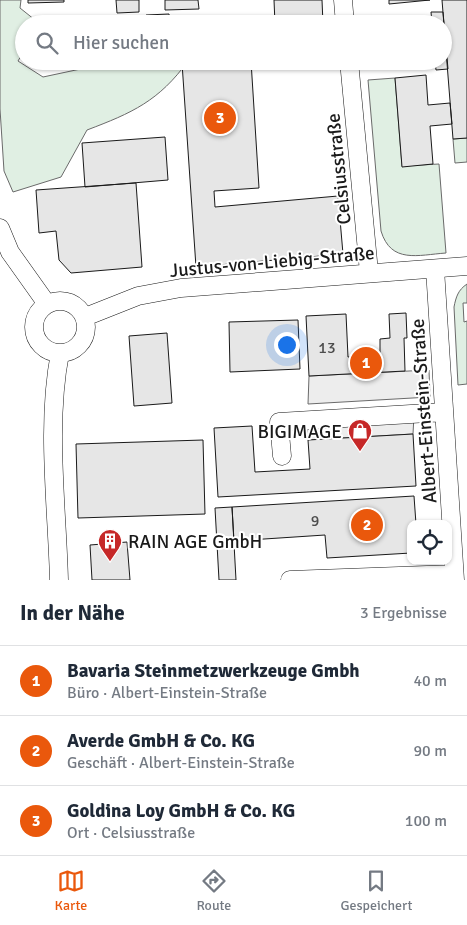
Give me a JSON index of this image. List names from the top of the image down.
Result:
{
  "streets": {
    "street": ["Celsiusstraße", "Justus-von-Liebig-Straße", "Albert-Einstein-Straße"]
  },
  "crossings": [
    ["Celsiusstraße", "Justus-von-Liebig-Straße"],
    ["Justus-von-Liebig-Straße", "Albert-Einstein-Straße"]
  ],
  "places": {
    "shop": ["BIGIMAGE"],
    "building": ["RAIN AGE GmbH"]
  },
  "house_numbers": ["13", "9"],
  "page": {
    "search": "Hier suchen",
    "pins": ["3", "1", "2"],
    "heading": ["In der Nähe", "3 Ergebnisse"],
    "list": [
      {
        "mark": "1",
        "name": "Bavaria Steinmetzwerkzeuge Gmbh",
        "note": "Büro · Albert-Einstein-Straße",
        "value": "40 m"
      },
      {
        "mark": "2",
        "name": "Averde GmbH & Co. KG",
        "note": "Geschäft · Albert-Einstein-Straße",
        "value": "90 m"
      },
      {
        "mark": "3",
        "name": "Goldina Loy GmbH & Co. KG",
        "note": "Ort · Celsiusstraße",
        "value": "100 m"
      }
    ],
    "nav": ["Karte", "Route", "Gespeichert"]
  }
}
